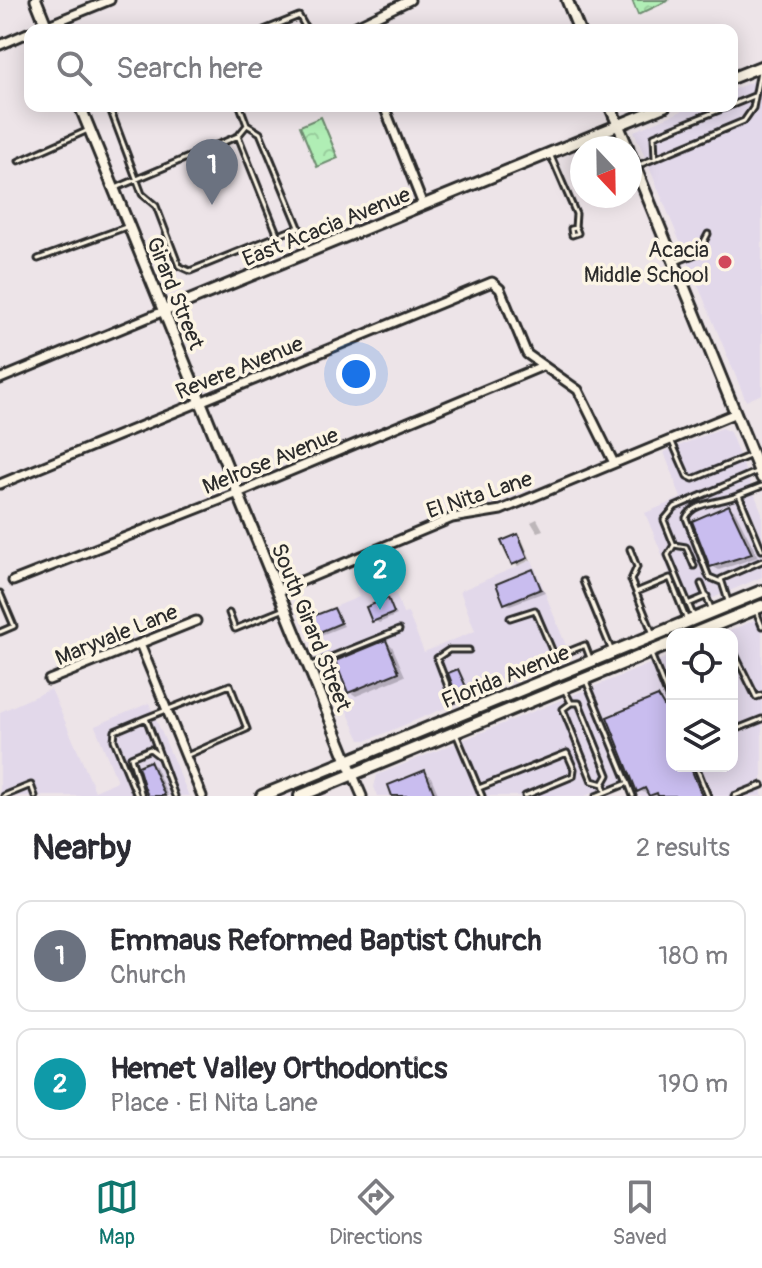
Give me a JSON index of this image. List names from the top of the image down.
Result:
{
  "streets": {
    "main road": ["Florida Avenue"],
    "street": [
      "East Acacia Avenue",
      "Girard Street",
      "Revere Avenue",
      "Melrose Avenue",
      "El Nita Lane",
      "South Girard Street",
      "Maryvale Lane"
    ]
  },
  "crossings": [
    ["East Acacia Avenue", "Girard Street"],
    ["Girard Street", "Revere Avenue"],
    ["Girard Street", "Melrose Avenue"],
    ["Girard Street", "South Girard Street"],
    ["Revere Avenue", "Melrose Avenue"],
    ["Melrose Avenue", "South Girard Street"],
    ["El Nita Lane", "South Girard Street"],
    ["South Girard Street", "Florida Avenue"]
  ],
  "places": ["Acacia Middle School"],
  "north": "bottom",
  "page": {
    "search": "Search here",
    "pins": ["1", "2"],
    "heading": ["Nearby", "2 results"],
    "list": [
      {
        "mark": "1",
        "name": "Emmaus Reformed Baptist Church",
        "note": "Church",
        "value": "180 m"
      },
      {
        "mark": "2",
        "name": "Hemet Valley Orthodontics",
        "note": "Place · El Nita Lane",
        "value": "190 m"
      }
    ],
    "nav": ["Map", "Directions", "Saved"]
  }
}
